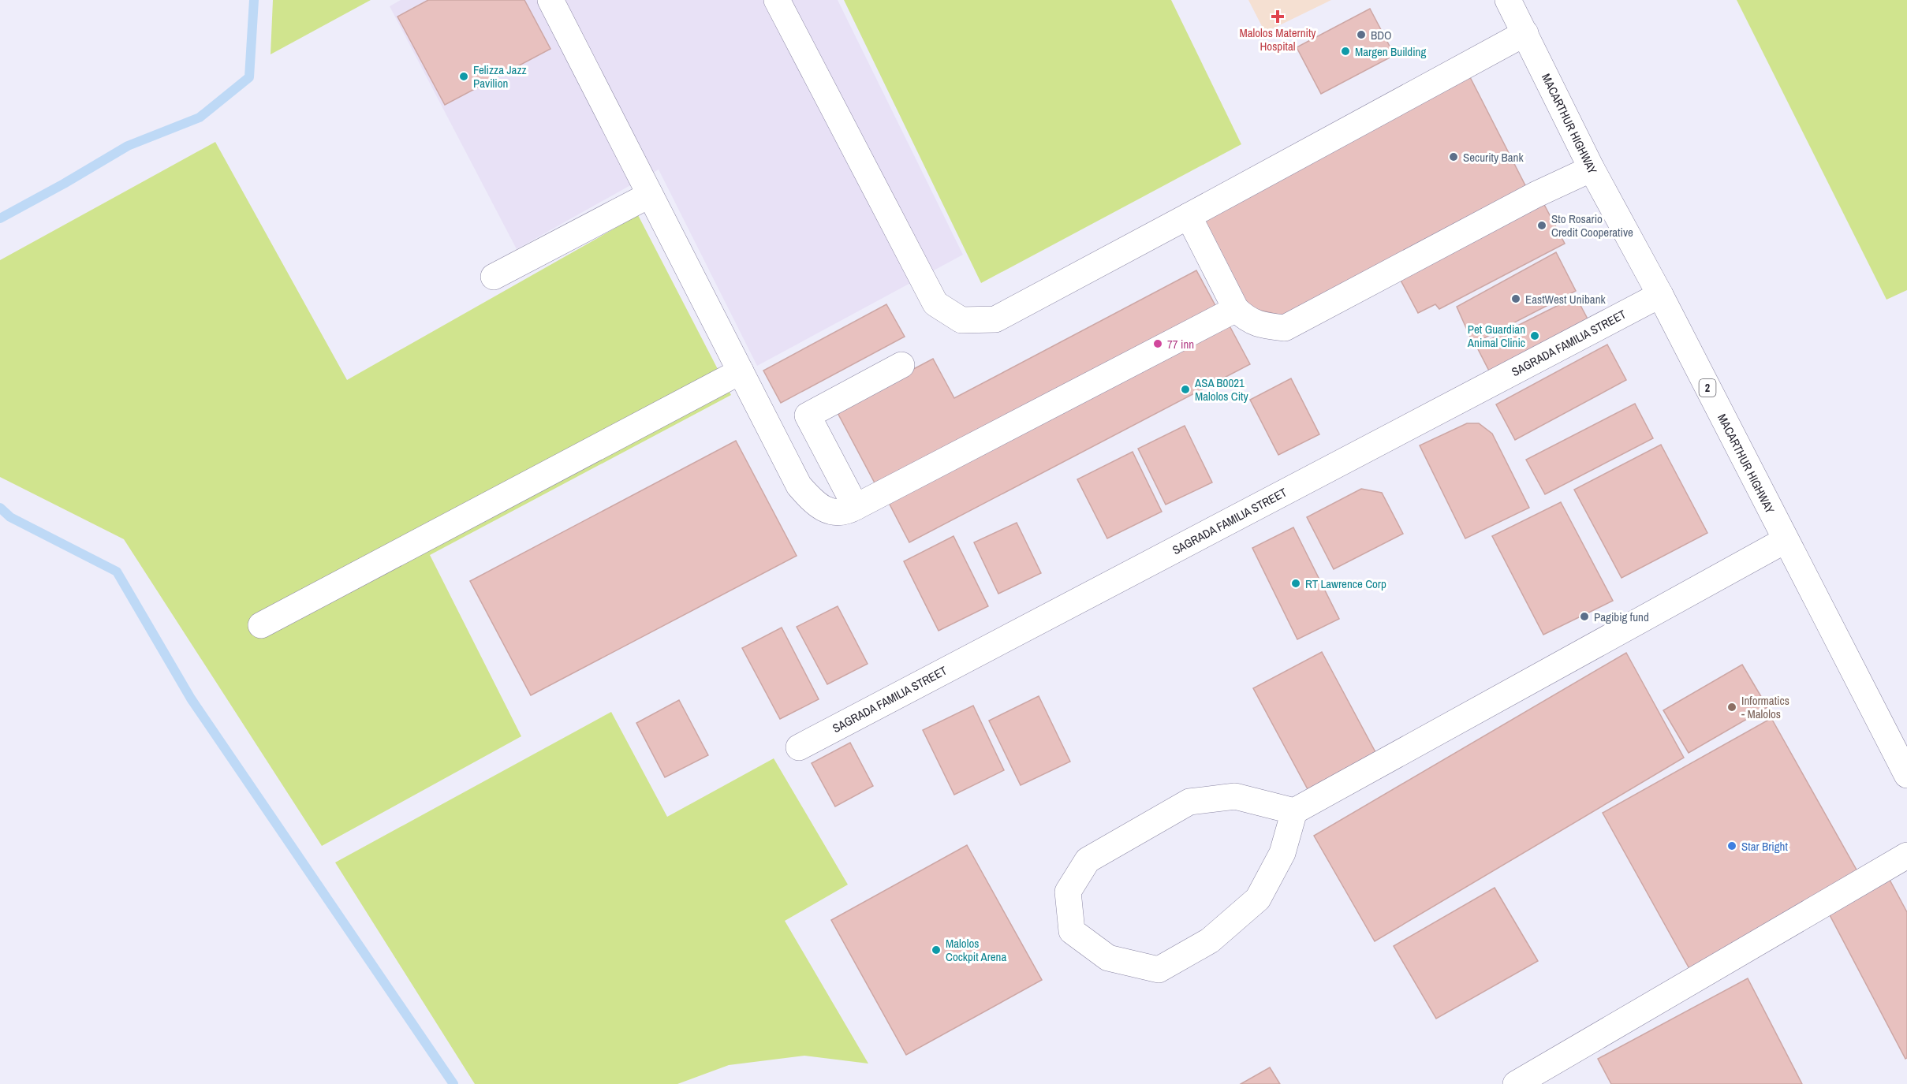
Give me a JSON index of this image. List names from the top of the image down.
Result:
{
  "streets": {
    "main road": ["MACARTHUR HIGHWAY", "SAGRADA FAMILIA STREET", "2"]
  },
  "crossings": [
    ["MACARTHUR HIGHWAY", "SAGRADA FAMILIA STREET"]
  ],
  "places": {
    "health": ["Malolos Maternity Hospital"],
    "other": [
      "BDO",
      "Margen Building",
      "Felizza Jazz Pavilion",
      "Security Bank",
      "Sto Rosario Credit Cooperative",
      "EastWest Unibank",
      "Pet Guardian Animal Clinic",
      "77 inn",
      "ASA B0021 Malolos City",
      "RT Lawrence Corp",
      "Pagibig fund",
      "Informatics - Malolos",
      "Star Bright",
      "Malolos Cockpit Arena"
    ]
  }
}
